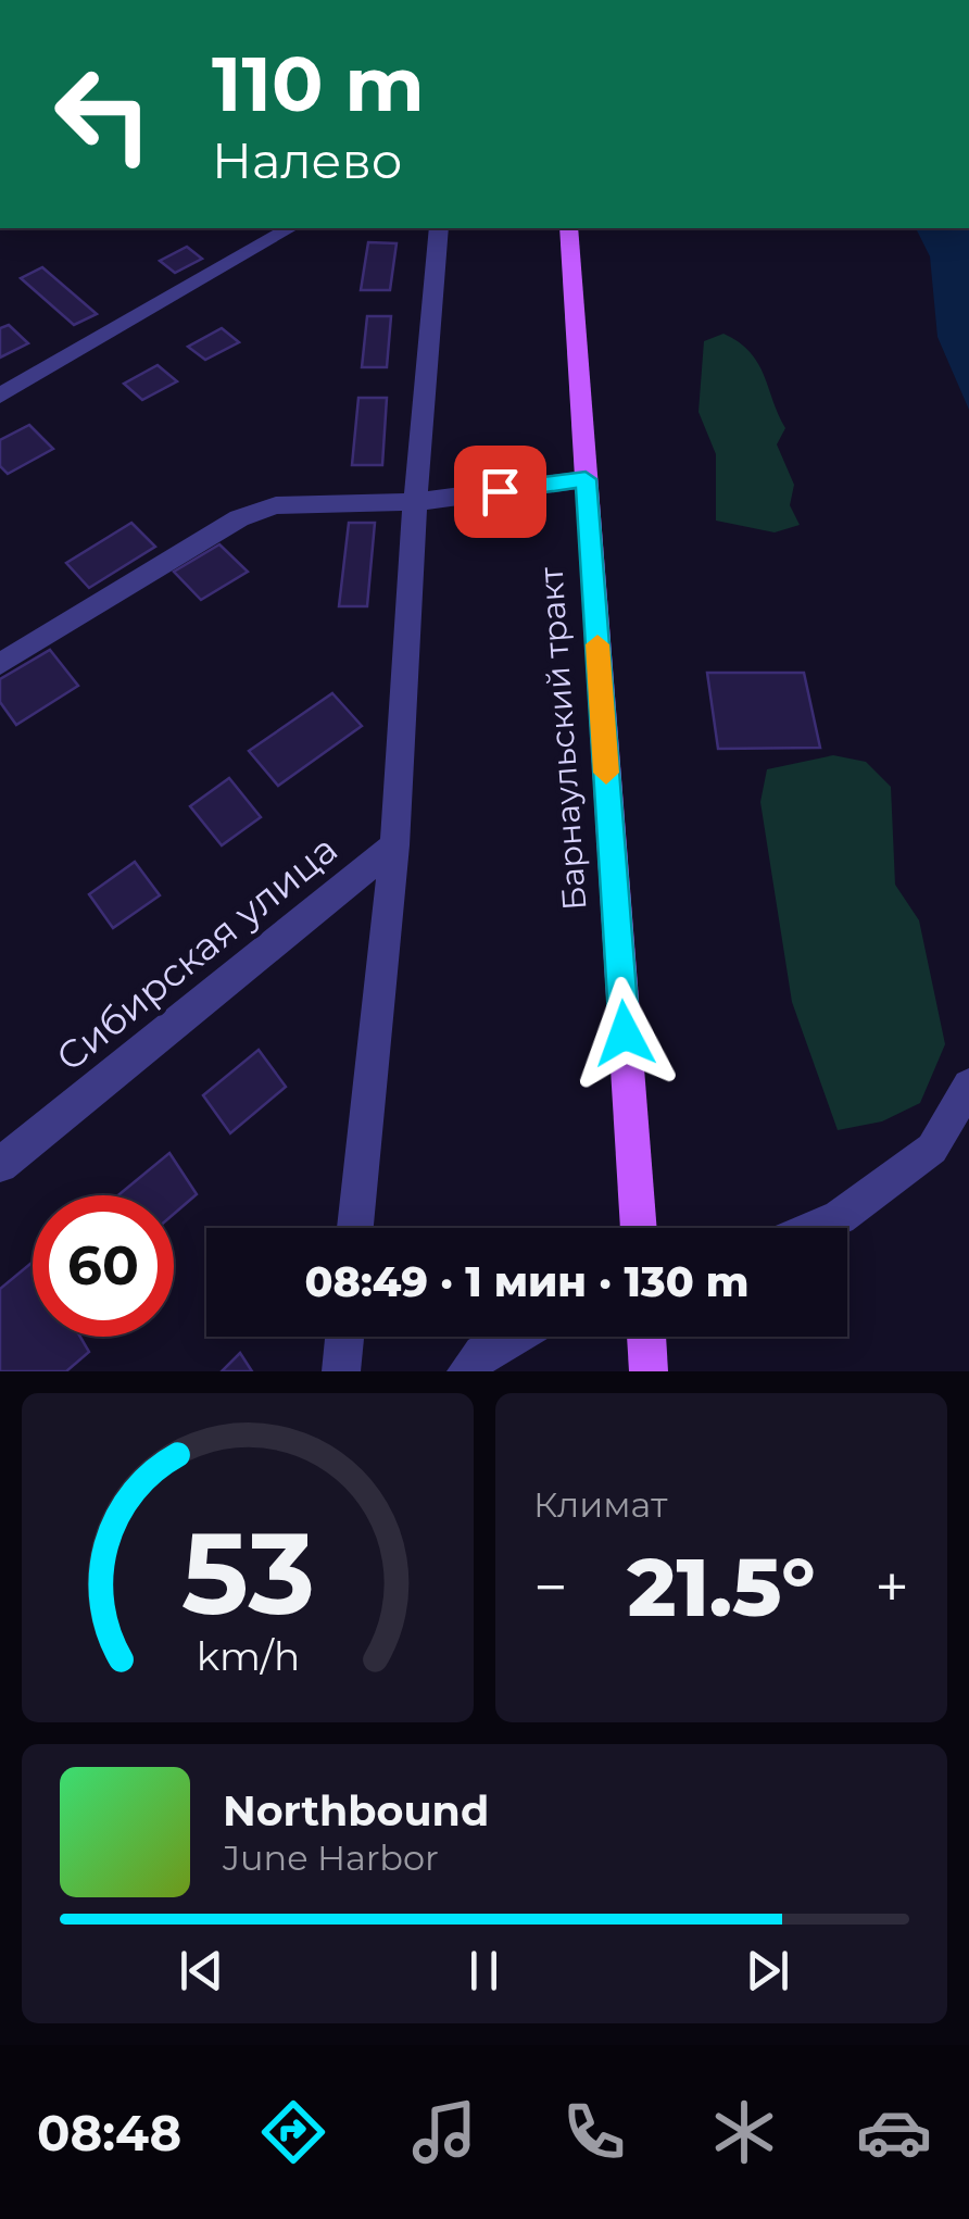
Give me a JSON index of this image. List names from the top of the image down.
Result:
{
  "streets": {
    "main road": ["Барнаульский тракт"],
    "street": ["Сибирская улица"]
  },
  "page": {
    "turn": ["110 m", "Налево"],
    "limit": "60",
    "trip": "08:49 · 1 мин · 130 m",
    "tile": "Климат",
    "heat": ["−", "21.5°", "+"],
    "song": ["Northbound", "June Harbor"],
    "tabs": "08:48",
    "gauge": ["53", "km/h"]
  }
}
